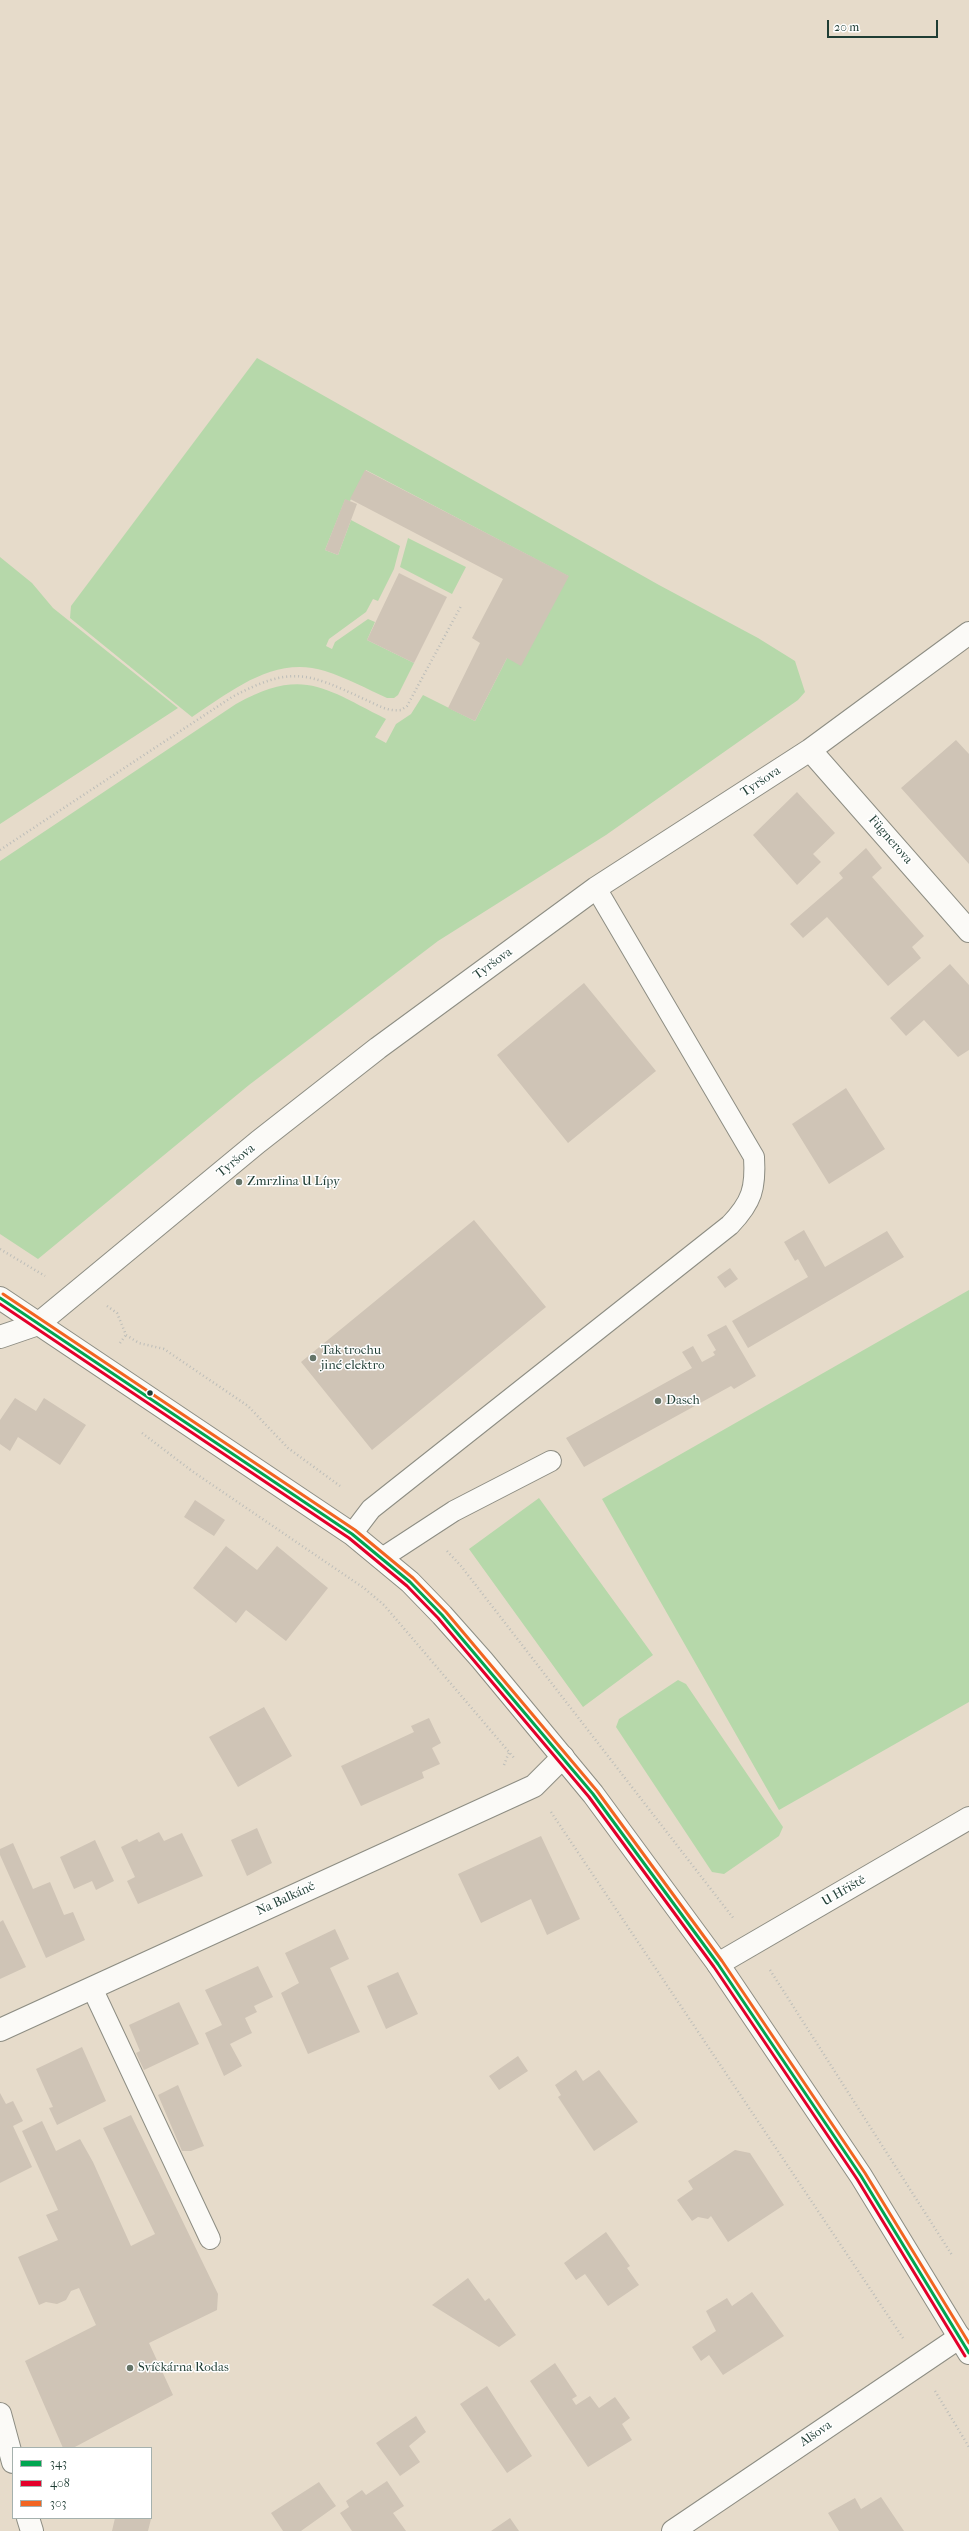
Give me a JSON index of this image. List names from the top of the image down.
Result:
{
  "streets": {
    "street": [
      "Tyršova",
      "Fügnerova",
      "U Hřiště",
      "Na Balkáně",
      "Alšova"
    ]
  },
  "crossings": [
    ["Tyršova", "Fügnerova"]
  ],
  "places": [
    "Zmrzlina U Lípy",
    "Tak trochu jiné elektro",
    "Dasch",
    "Svíčkárna Rodas"
  ],
  "lines": ["transit line 303", "transit line 343", "transit line 408"],
  "legend": ["343", "408", "303"],
  "scale_bar": "20 m"
}
